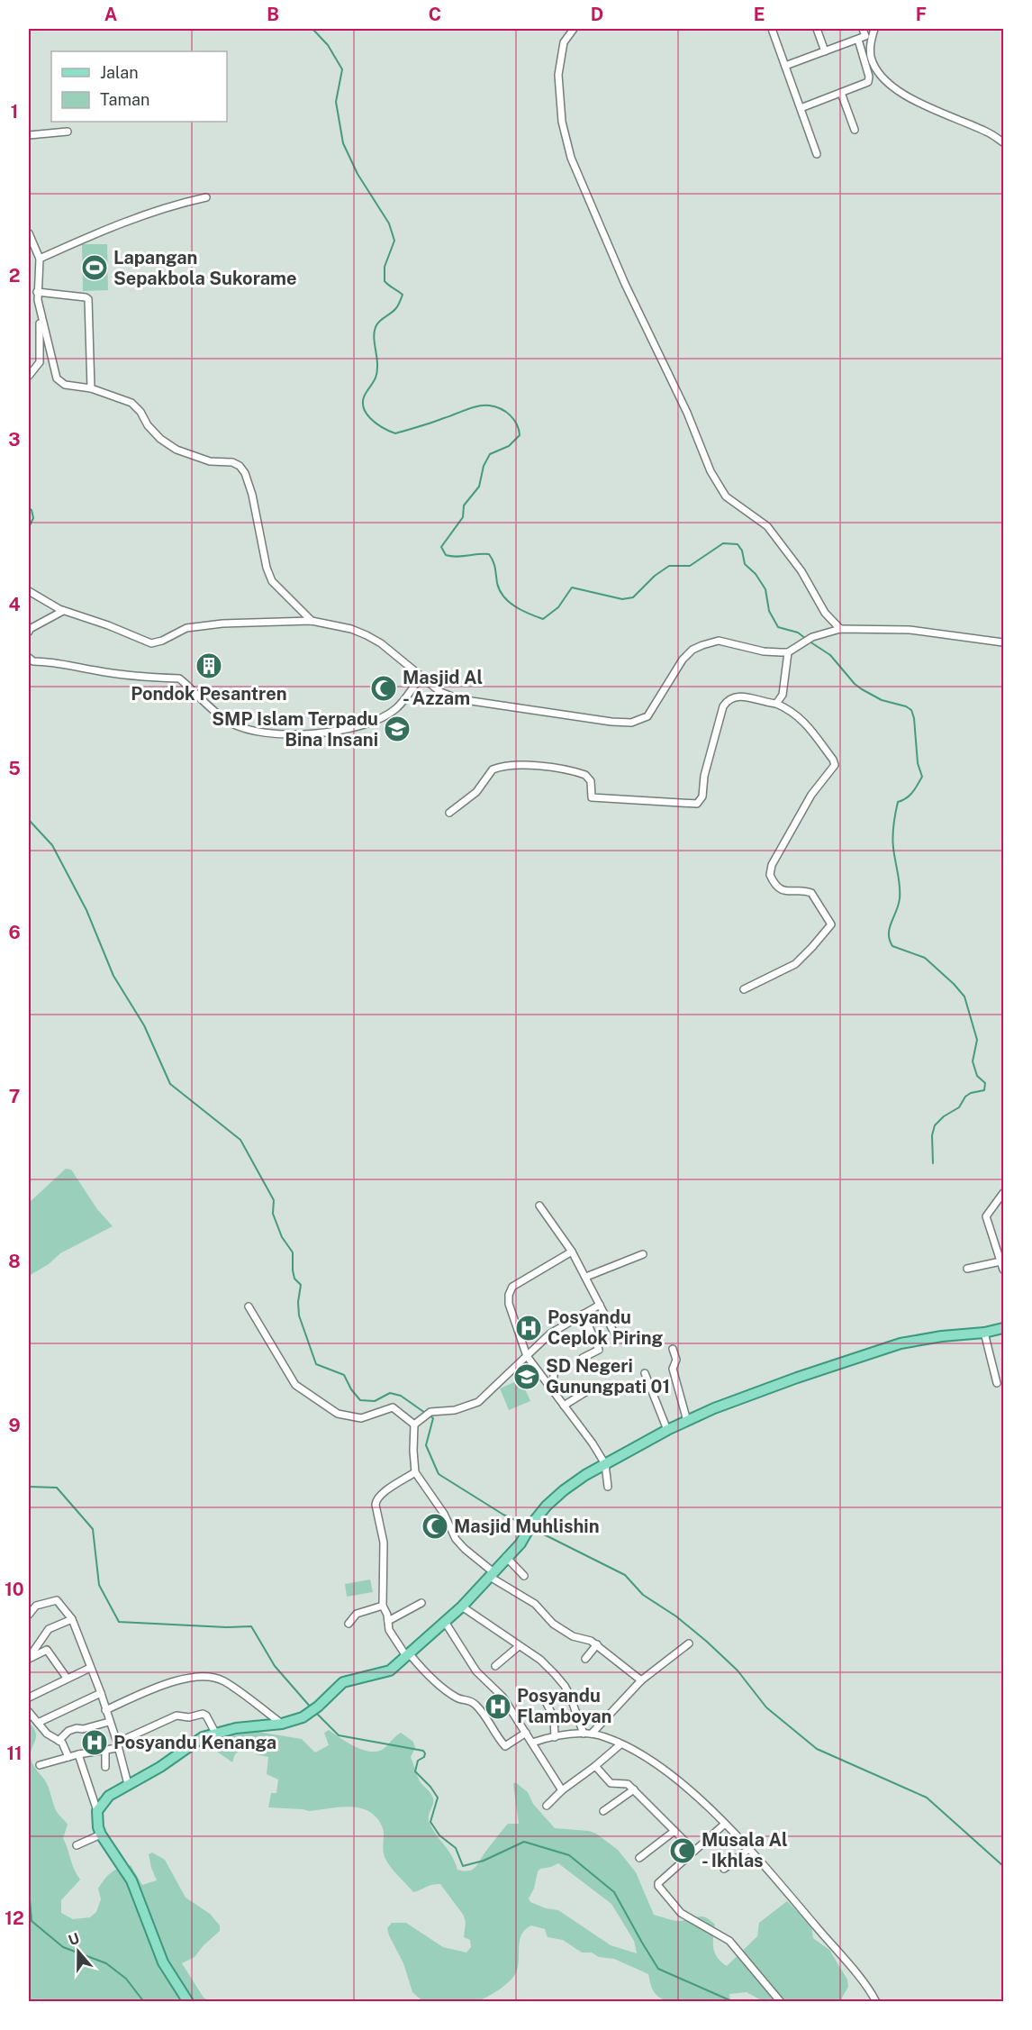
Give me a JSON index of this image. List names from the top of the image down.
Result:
{
  "places": {
    "sports": ["Lapangan Sepakbola Sukorame"],
    "building": ["Pondok Pesantren"],
    "mosque": ["Masjid Al - Azzam", "Masjid Muhlishin", "Musala Al - Ikhlas"],
    "school or university": ["SMP Islam Terpadu Bina Insani", "SD Negeri Gunungpati 01"],
    "hospital": ["Posyandu Ceplok Piring", "Posyandu Flamboyan", "Posyandu Kenanga"]
  },
  "legend": ["Jalan", "Taman"],
  "north": "top",
  "grid": {
    "columns": [
      "A",
      "B",
      "C",
      "D",
      "E",
      "F"
    ],
    "rows": [
      "1",
      "2",
      "3",
      "4",
      "5",
      "6",
      "7",
      "8",
      "9",
      "10",
      "11",
      "12"
    ]
  }
}
